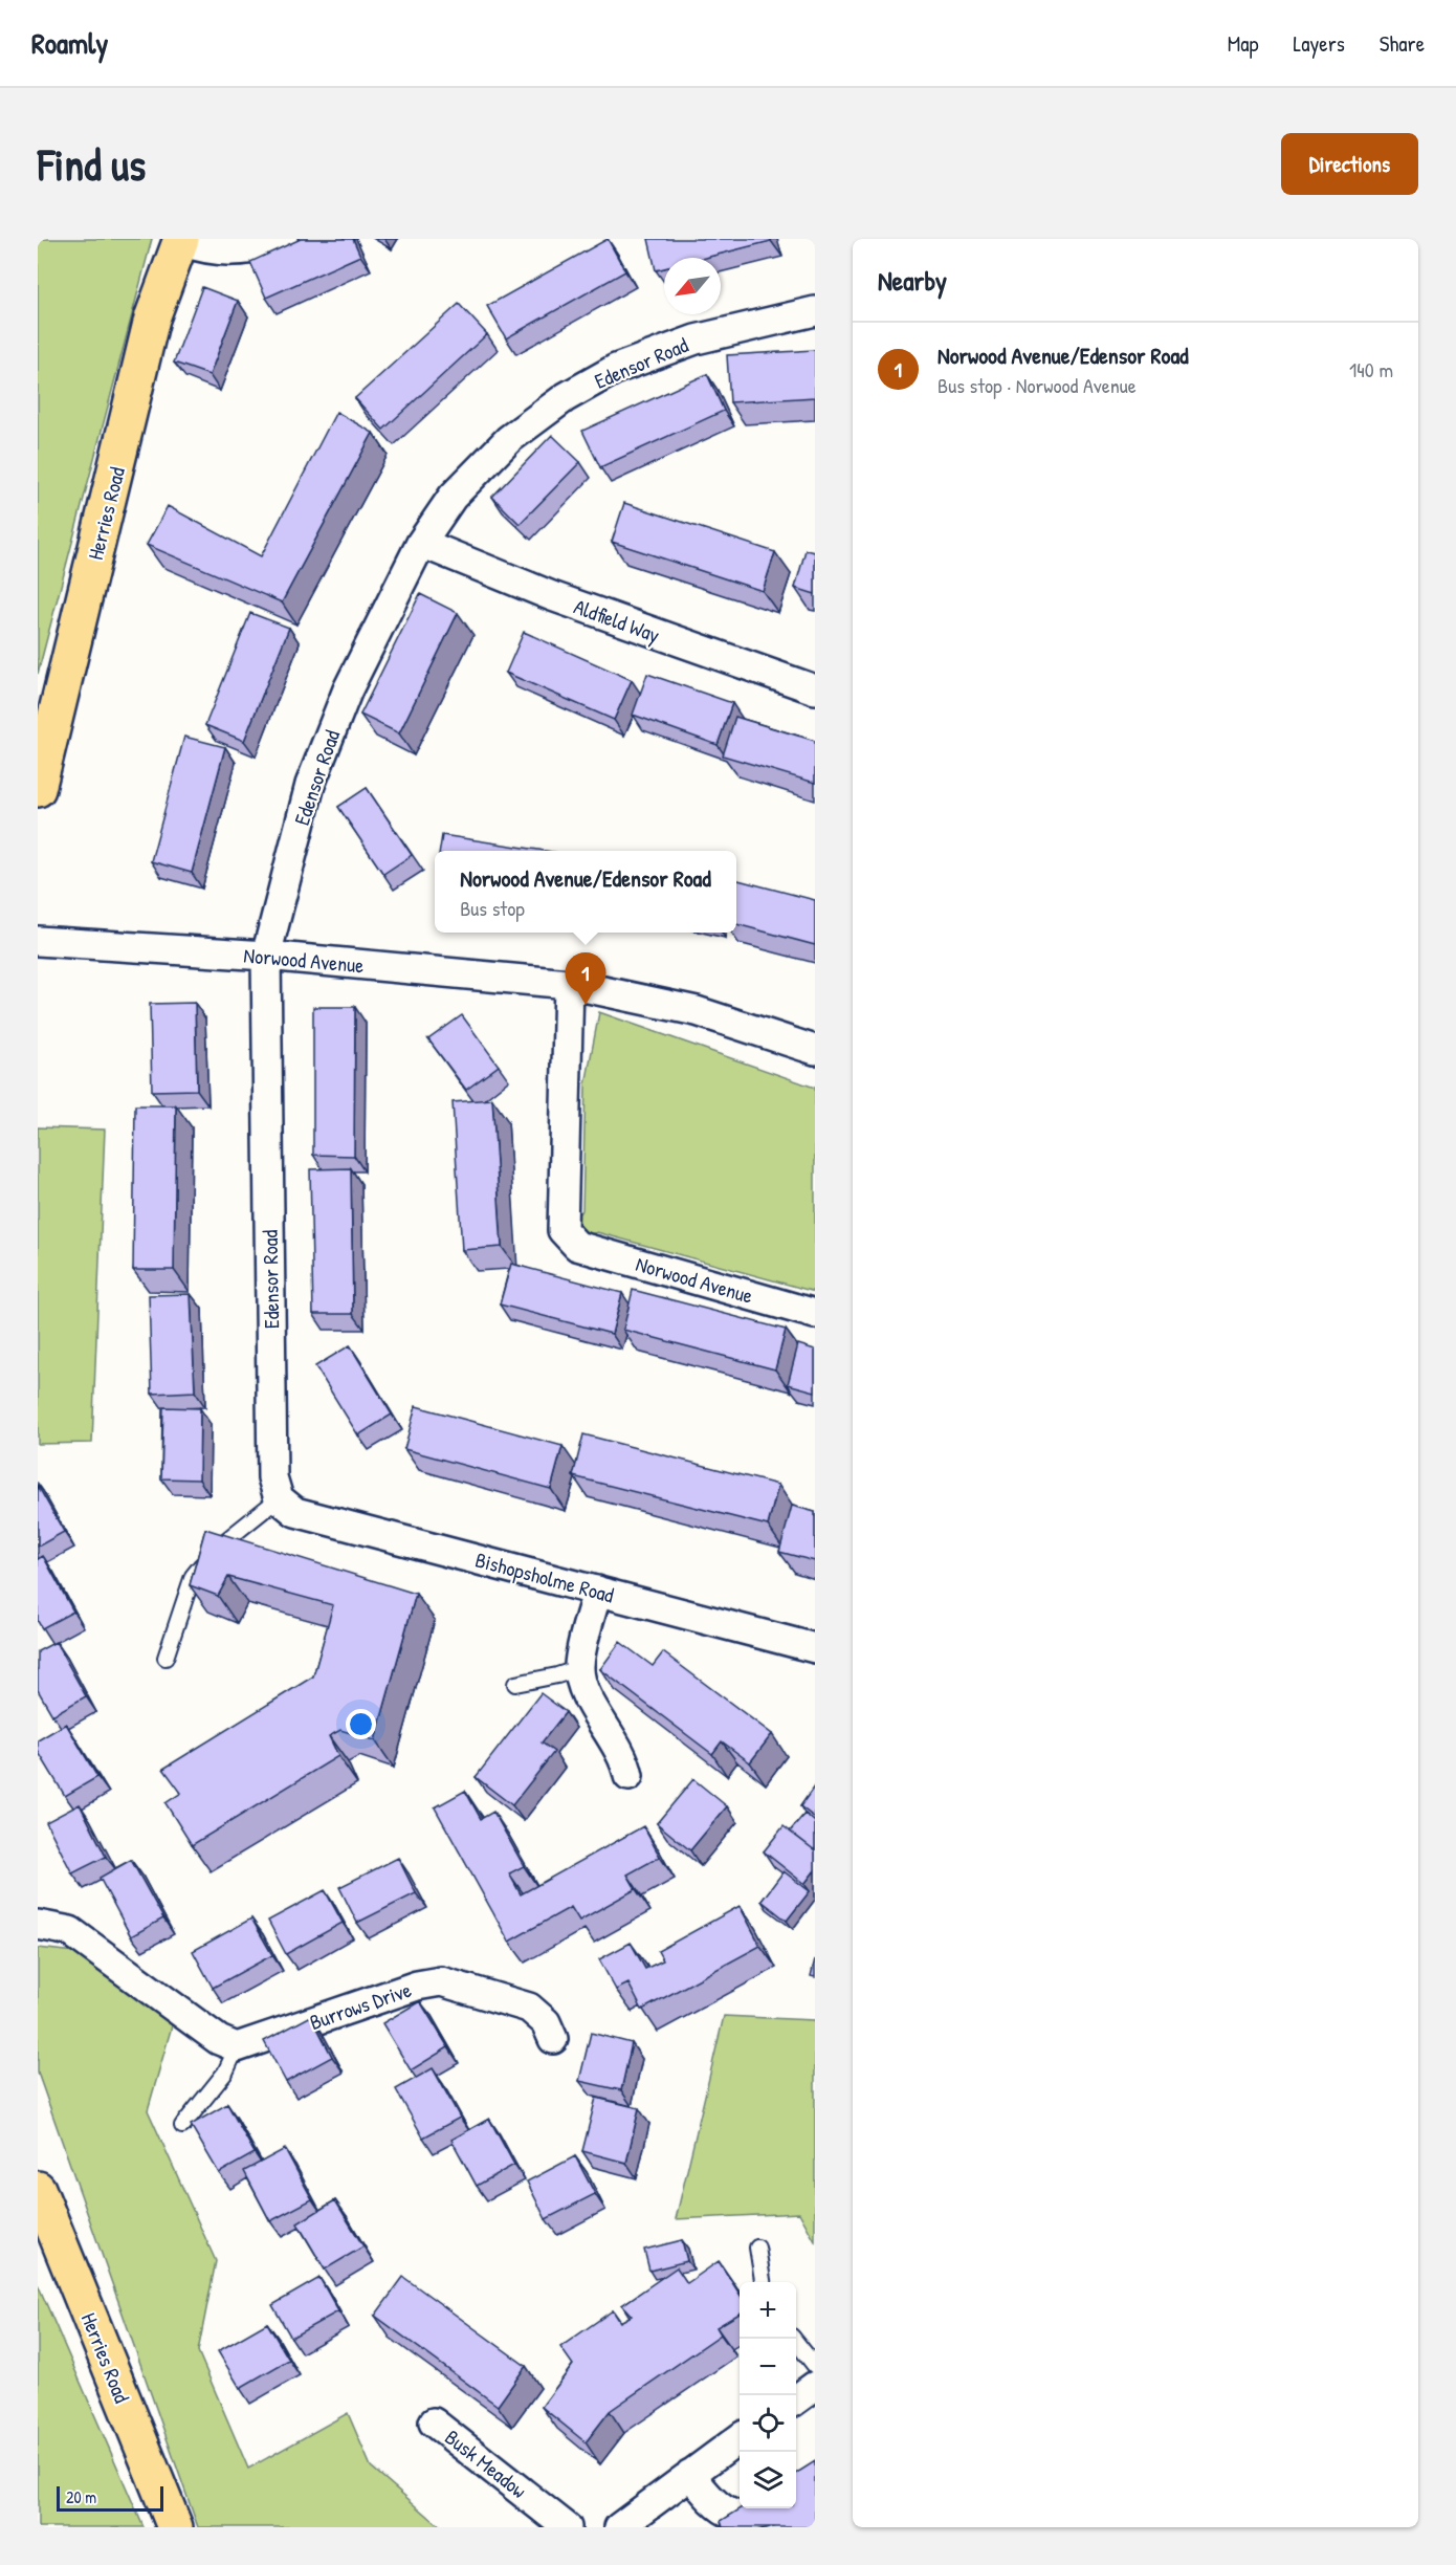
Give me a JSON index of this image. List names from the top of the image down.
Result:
{
  "streets": {
    "main road": ["Herries Road"],
    "street": [
      "Edensor Road",
      "Aldfield Way",
      "Norwood Avenue",
      "Bishopsholme Road",
      "Burrows Drive",
      "Busk Meadow"
    ]
  },
  "crossings": [
    ["Edensor Road", "Aldfield Way"],
    ["Edensor Road", "Norwood Avenue"],
    ["Edensor Road", "Bishopsholme Road"]
  ],
  "scale_bar": "20 m",
  "north": "bottom left",
  "page": {
    "header": "Roamly",
    "nav": ["Map", "Layers", "Share"],
    "buttons": "Directions",
    "title": "Find us",
    "heading": "Nearby",
    "list": [
      {
        "mark": "1",
        "name": "Norwood Avenue/Edensor Road",
        "note": "Bus stop · Norwood Avenue",
        "value": "140 m"
      }
    ],
    "popup": ["Norwood Avenue/Edensor Road", "Bus stop"],
    "pins": "1",
    "map_buttons": ["+", "−"],
    "scale": "20 m"
  }
}
